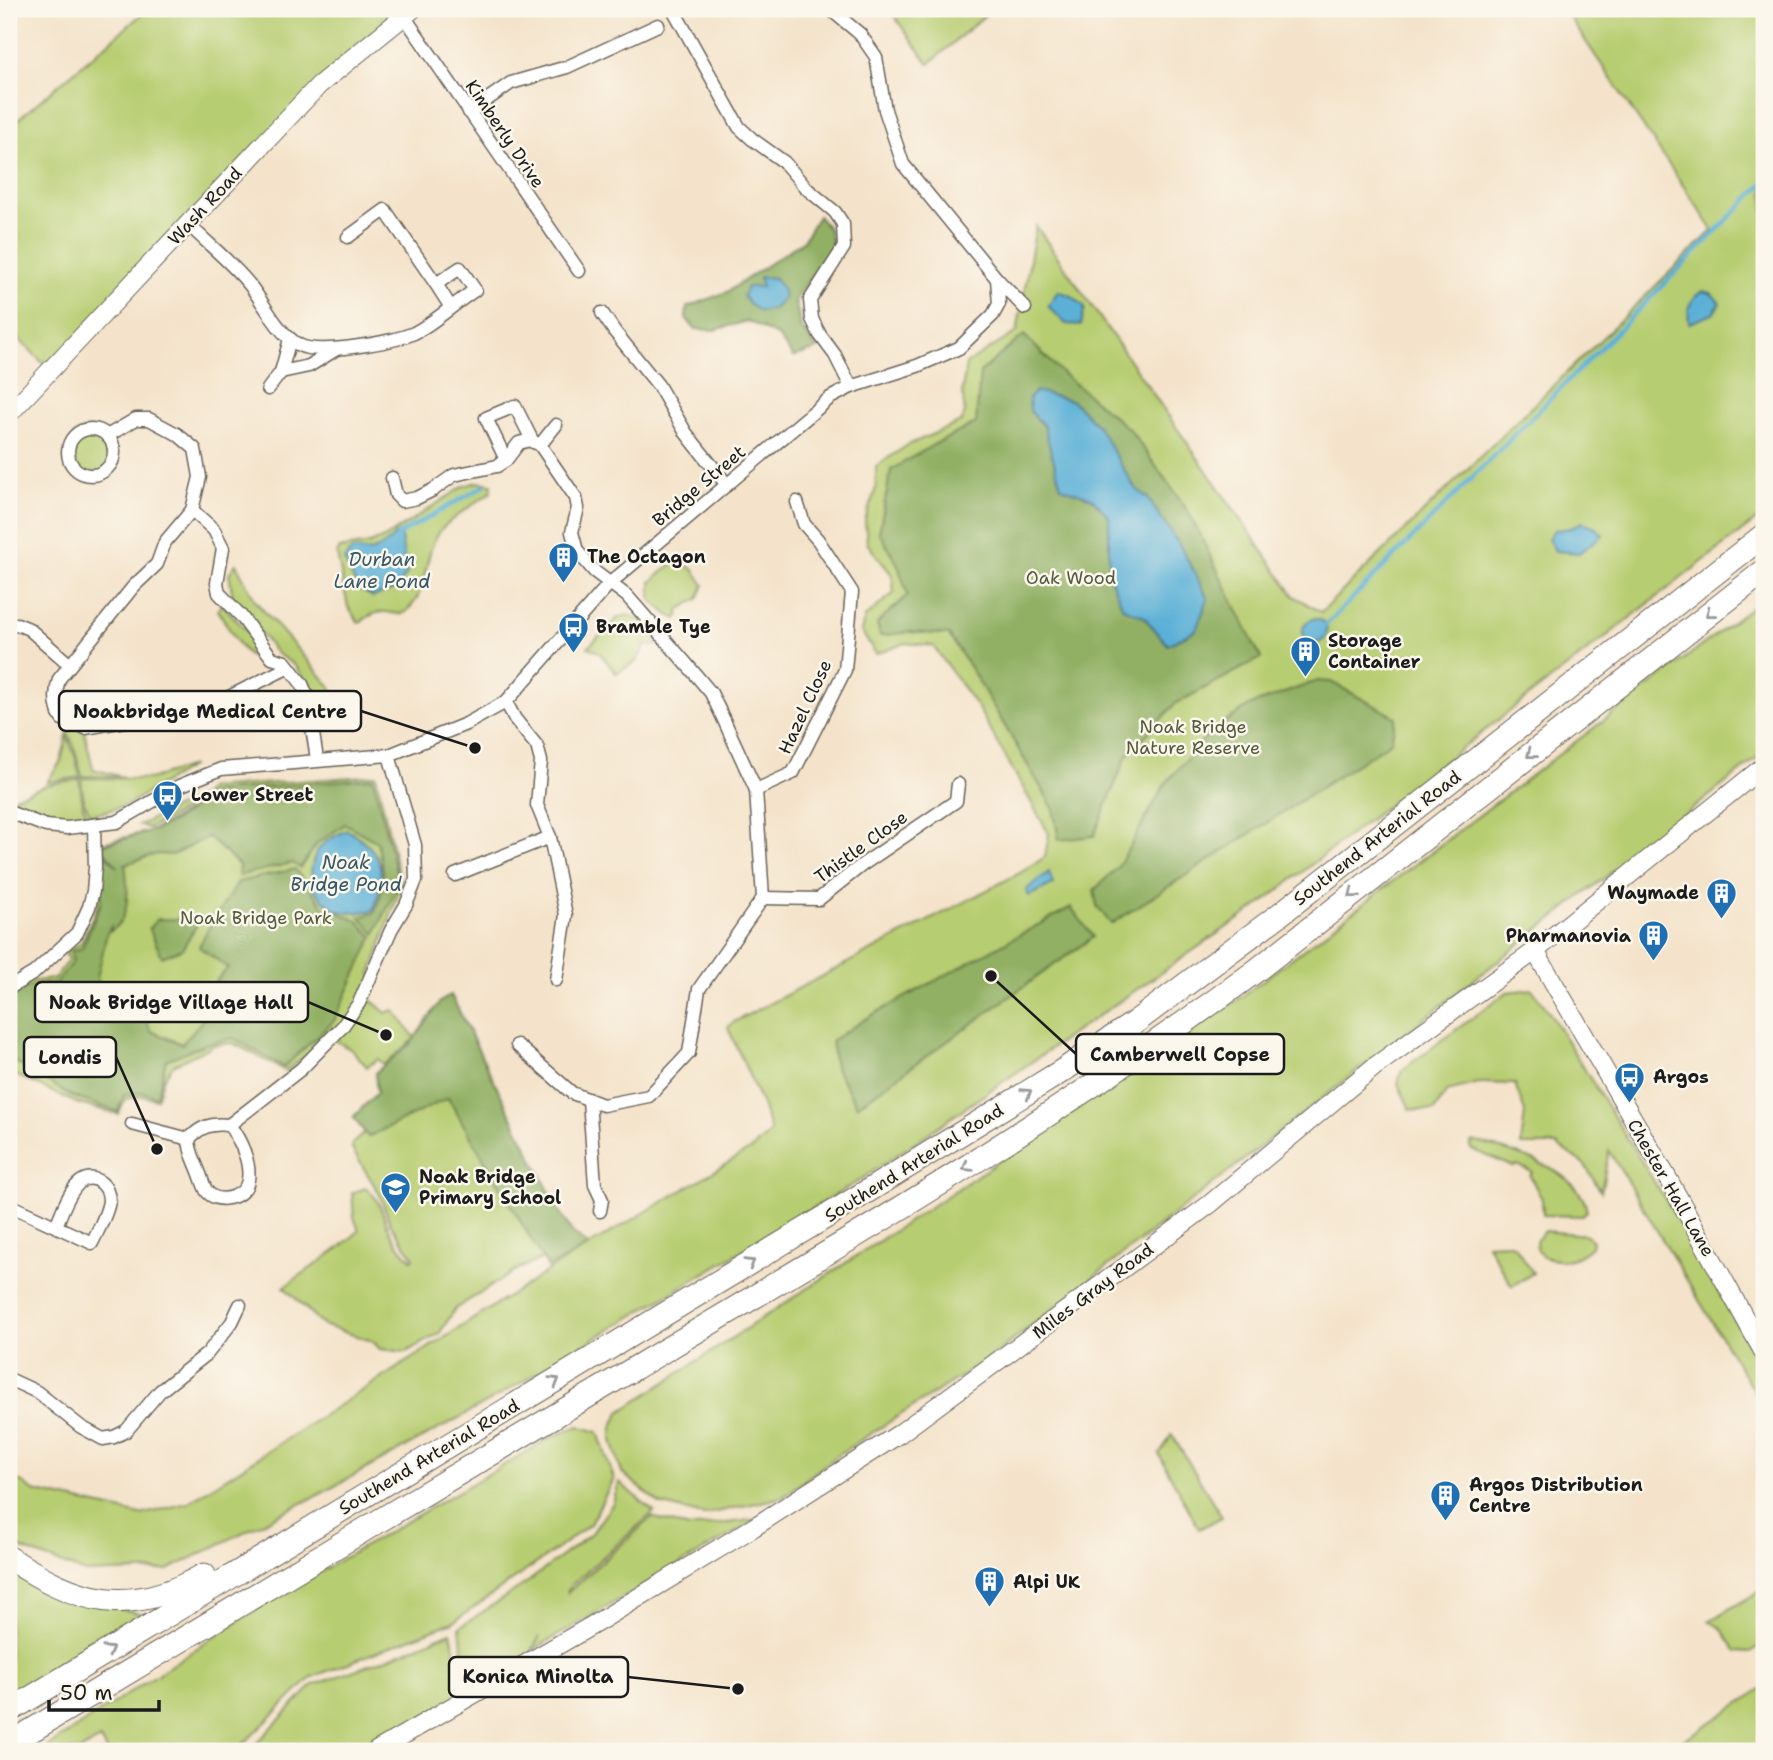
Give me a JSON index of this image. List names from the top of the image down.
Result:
{
  "streets": {
    "highway": ["Southend Arterial Road"],
    "street": [
      "Kimberly Drive",
      "Wash Road",
      "Bridge Street",
      "Hazel Close",
      "Thistle Close",
      "Chester Hall Lane",
      "Miles Gray Road"
    ]
  },
  "crossings": [
    ["Kimberly Drive", "Wash Road"],
    ["Chester Hall Lane", "Miles Gray Road"]
  ],
  "water": ["Durban Lane Pond", "Noak Bridge Pond"],
  "parks": ["Oak Wood", "Noak Bridge Nature Reserve", "Noak Bridge Park"],
  "places": {
    "building": [
      "The Octagon",
      "Storage Container",
      "Waymade",
      "Pharmanovia",
      "Argos Distribution Centre",
      "Alpi UK"
    ],
    "bus stop": ["Bramble Tye", "Lower Street", "Argos"],
    "other": [
      "Noakbridge Medical Centre",
      "Camberwell Copse",
      "Noak Bridge Village Hall",
      "Londis",
      "Konica Minolta"
    ],
    "school or university": ["Noak Bridge Primary School"]
  },
  "scale_bar": "50 m"
}
